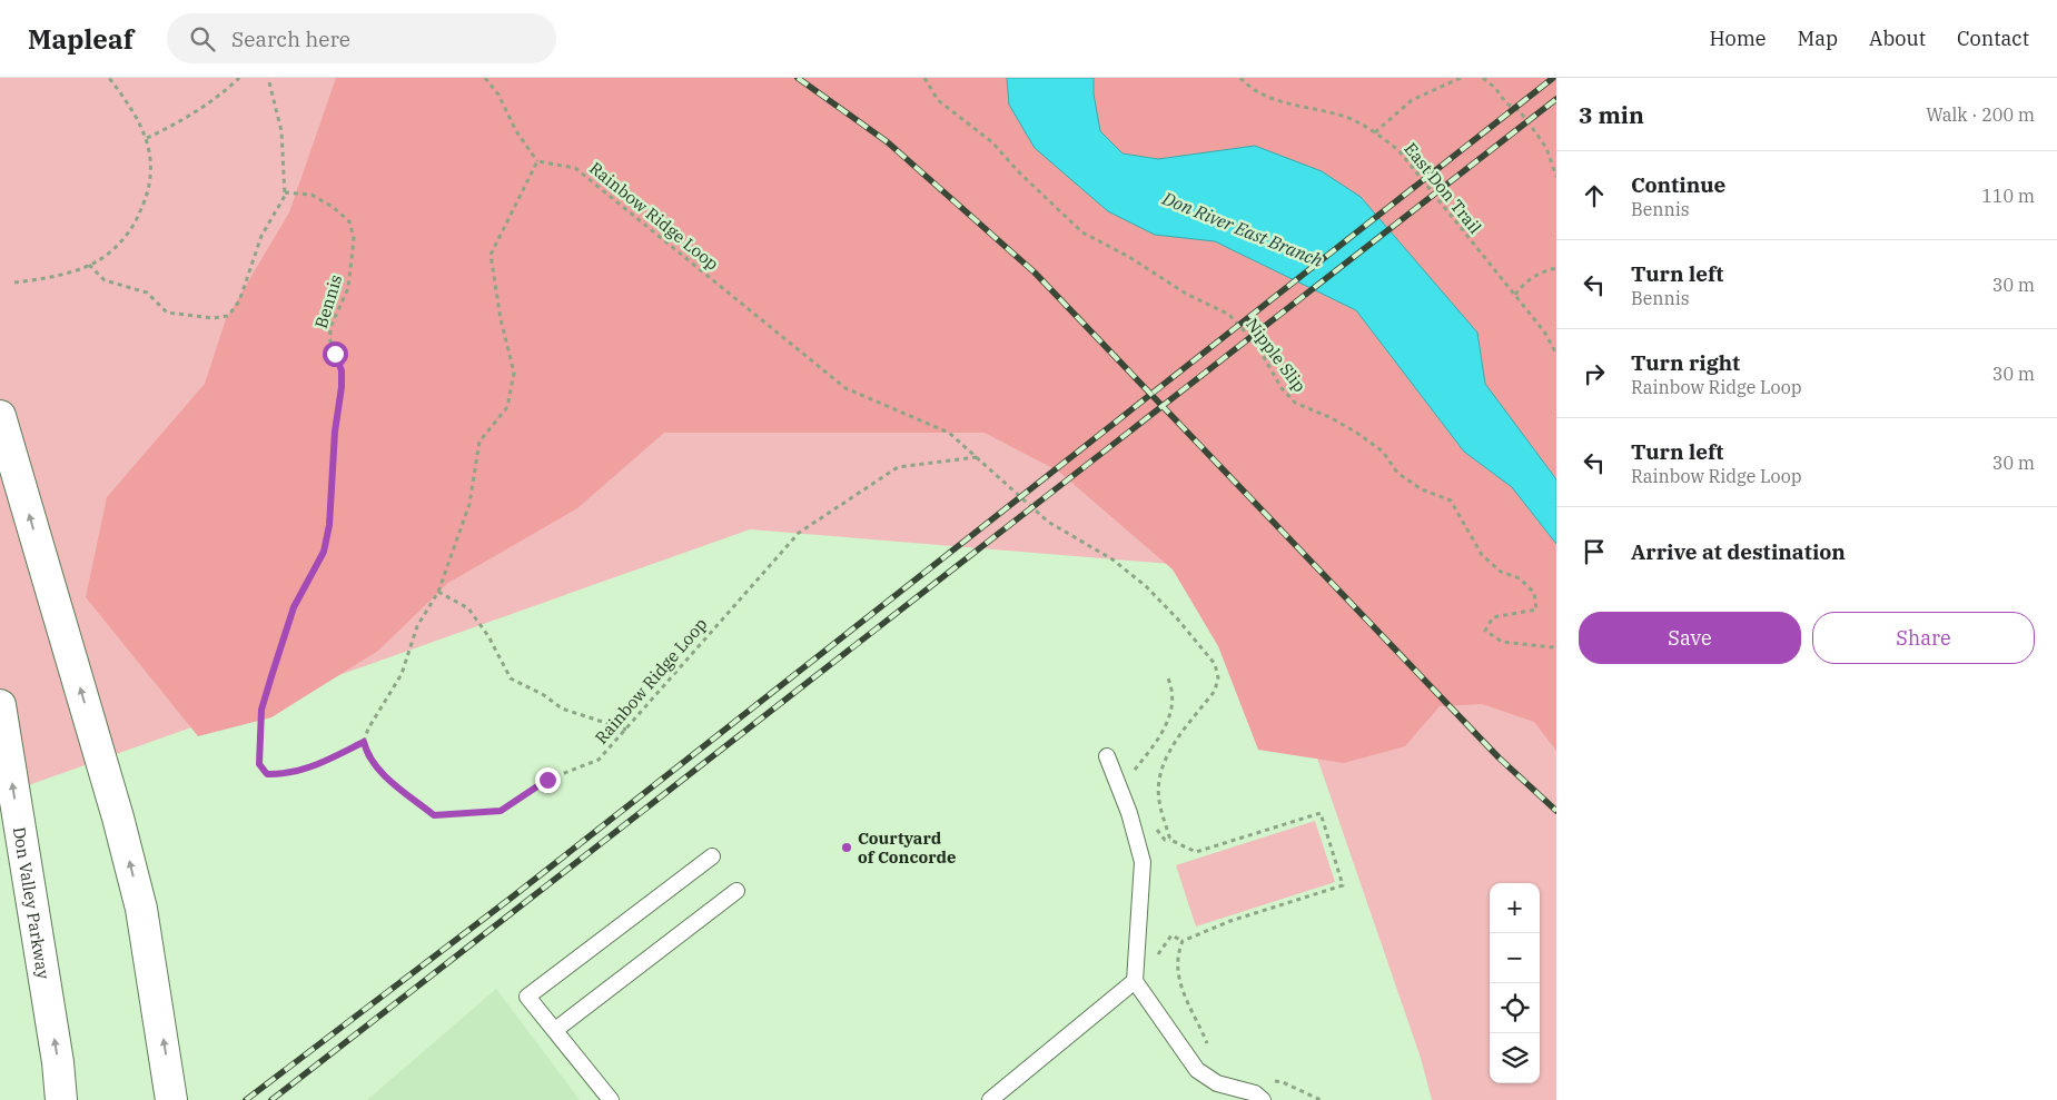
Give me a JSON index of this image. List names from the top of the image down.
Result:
{
  "streets": {
    "highway": ["Don Valley Parkway"],
    "path": [
      "East Don Trail",
      "Rainbow Ridge Loop",
      "Bennis",
      "Nipple Slip"
    ]
  },
  "crossings": [
    ["Rainbow Ridge Loop", "Bennis"]
  ],
  "water": ["Don River East Branch"],
  "places": ["Courtyard of Concorde"],
  "page": {
    "header": "Mapleaf",
    "search": "Search here",
    "nav": [
      "Home",
      "Map",
      "About",
      "Contact"
    ],
    "heading": ["3 min", "Walk · 200 m"],
    "list": [
      ["Continue", "Bennis", "110 m"],
      ["Turn left", "Bennis", "30 m"],
      ["Turn right", "Rainbow Ridge Loop", "30 m"],
      ["Turn left", "Rainbow Ridge Loop", "30 m"],
      "Arrive at destination"
    ],
    "buttons": ["Save", "Share"],
    "map_buttons": ["+", "−"]
  }
}
